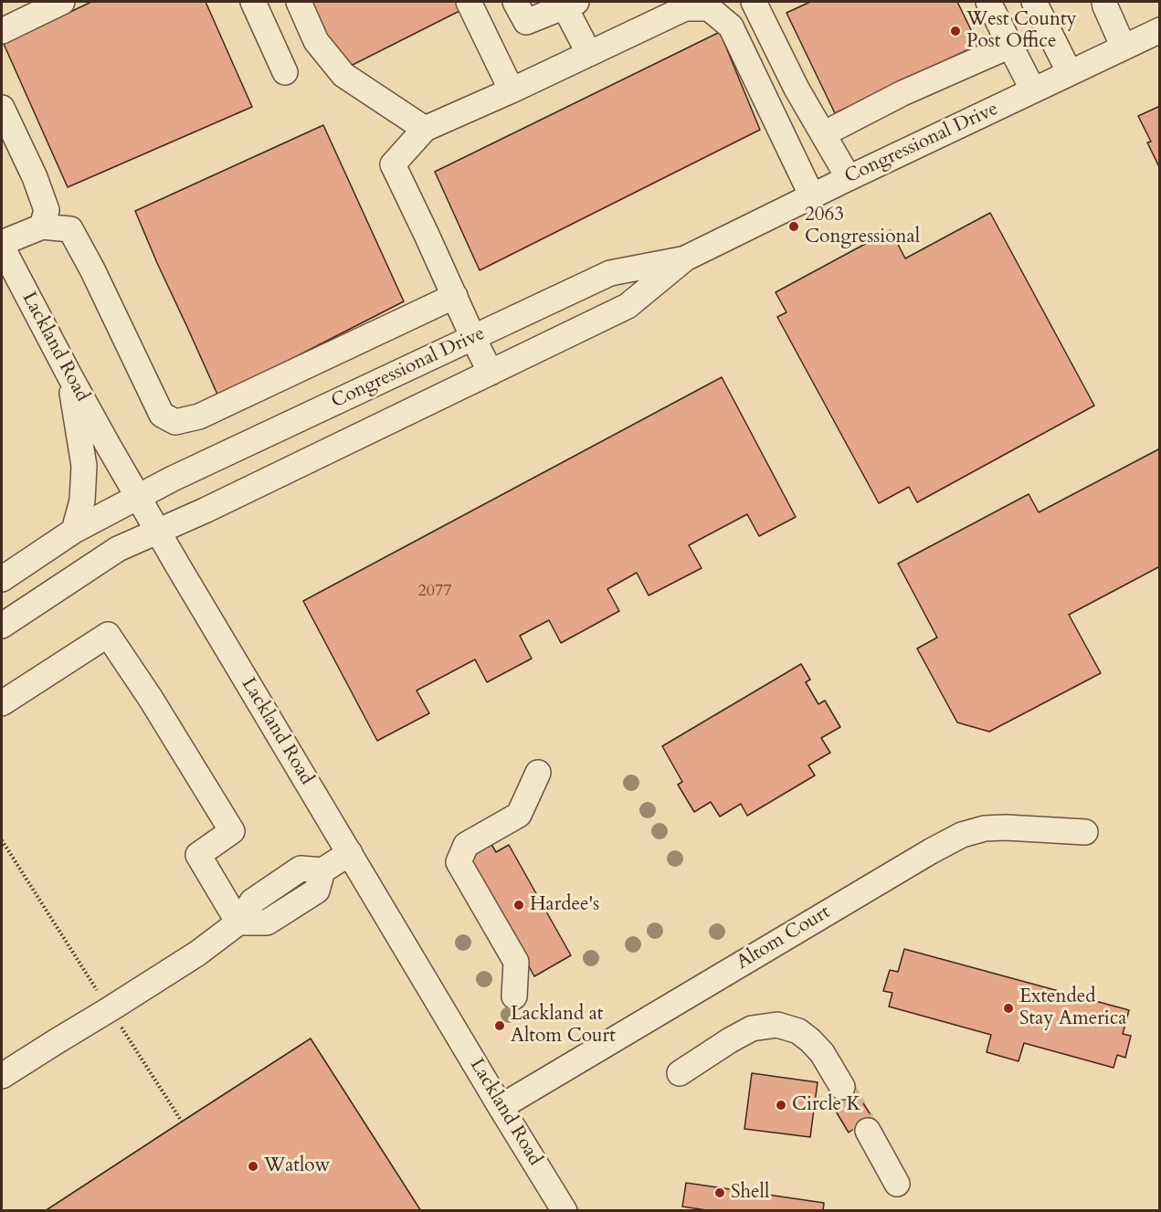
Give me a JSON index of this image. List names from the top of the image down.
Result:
{
  "streets": {
    "street": ["Congressional Drive", "Lackland Road", "Altom Court"]
  },
  "crossings": [
    ["Congressional Drive", "Lackland Road"],
    ["Lackland Road", "Altom Court"]
  ],
  "places": [
    "West County Post Office",
    "2063 Congressional",
    "Hardee's",
    "Extended Stay America",
    "Lackland at Altom Court",
    "Circle K",
    "Watlow",
    "Shell"
  ],
  "house_numbers": ["2077"]
}
